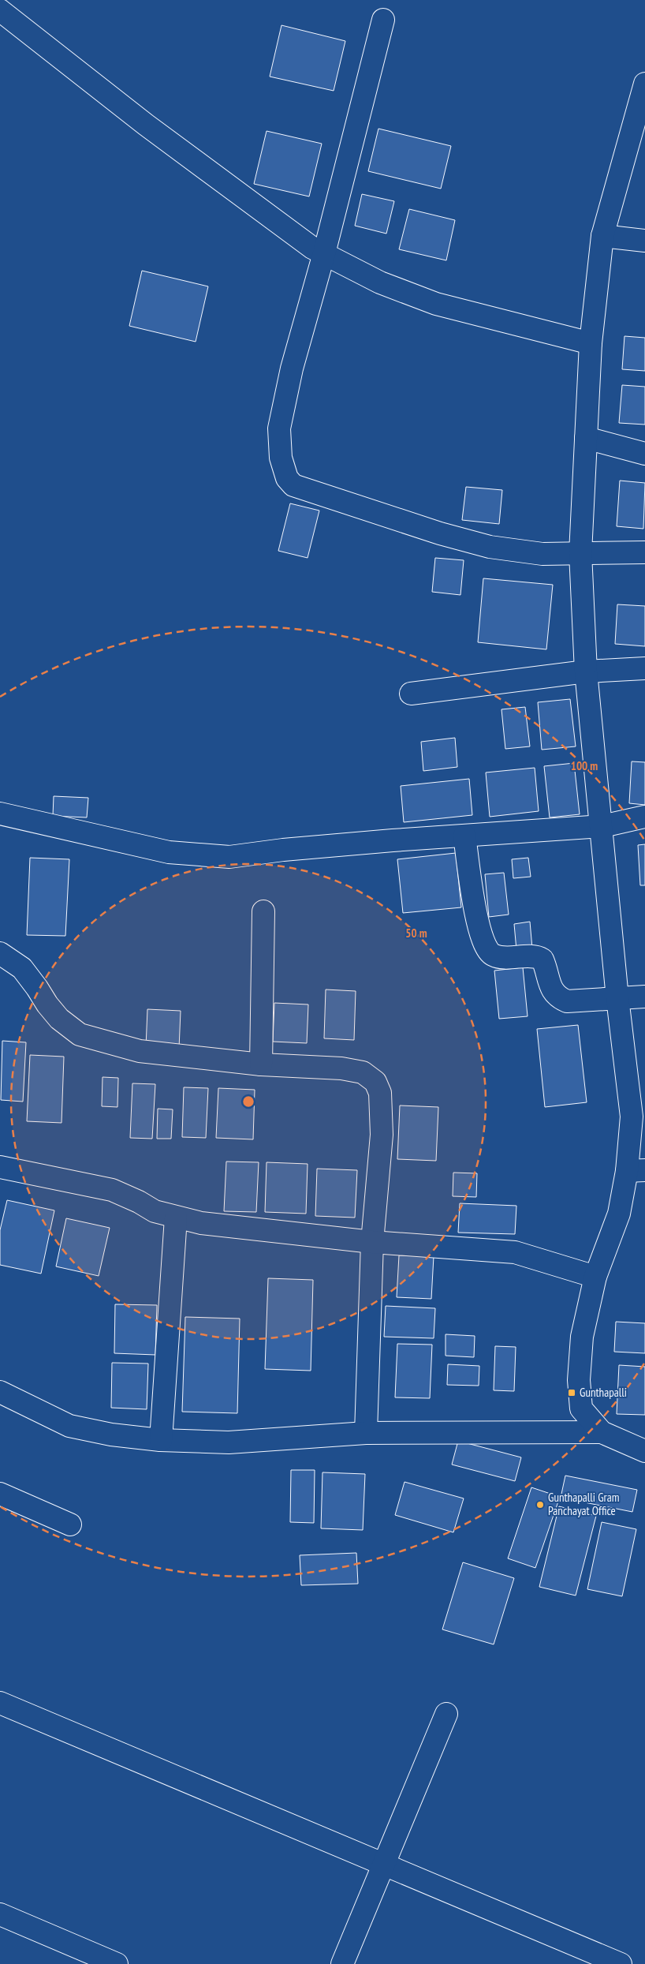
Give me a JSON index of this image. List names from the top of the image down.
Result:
{
  "places": {
    "transit": ["Gunthapalli"],
    "other": ["Gunthapalli Gram Panchayat Office"]
  },
  "rings": ["100 m", "50 m"]
}
